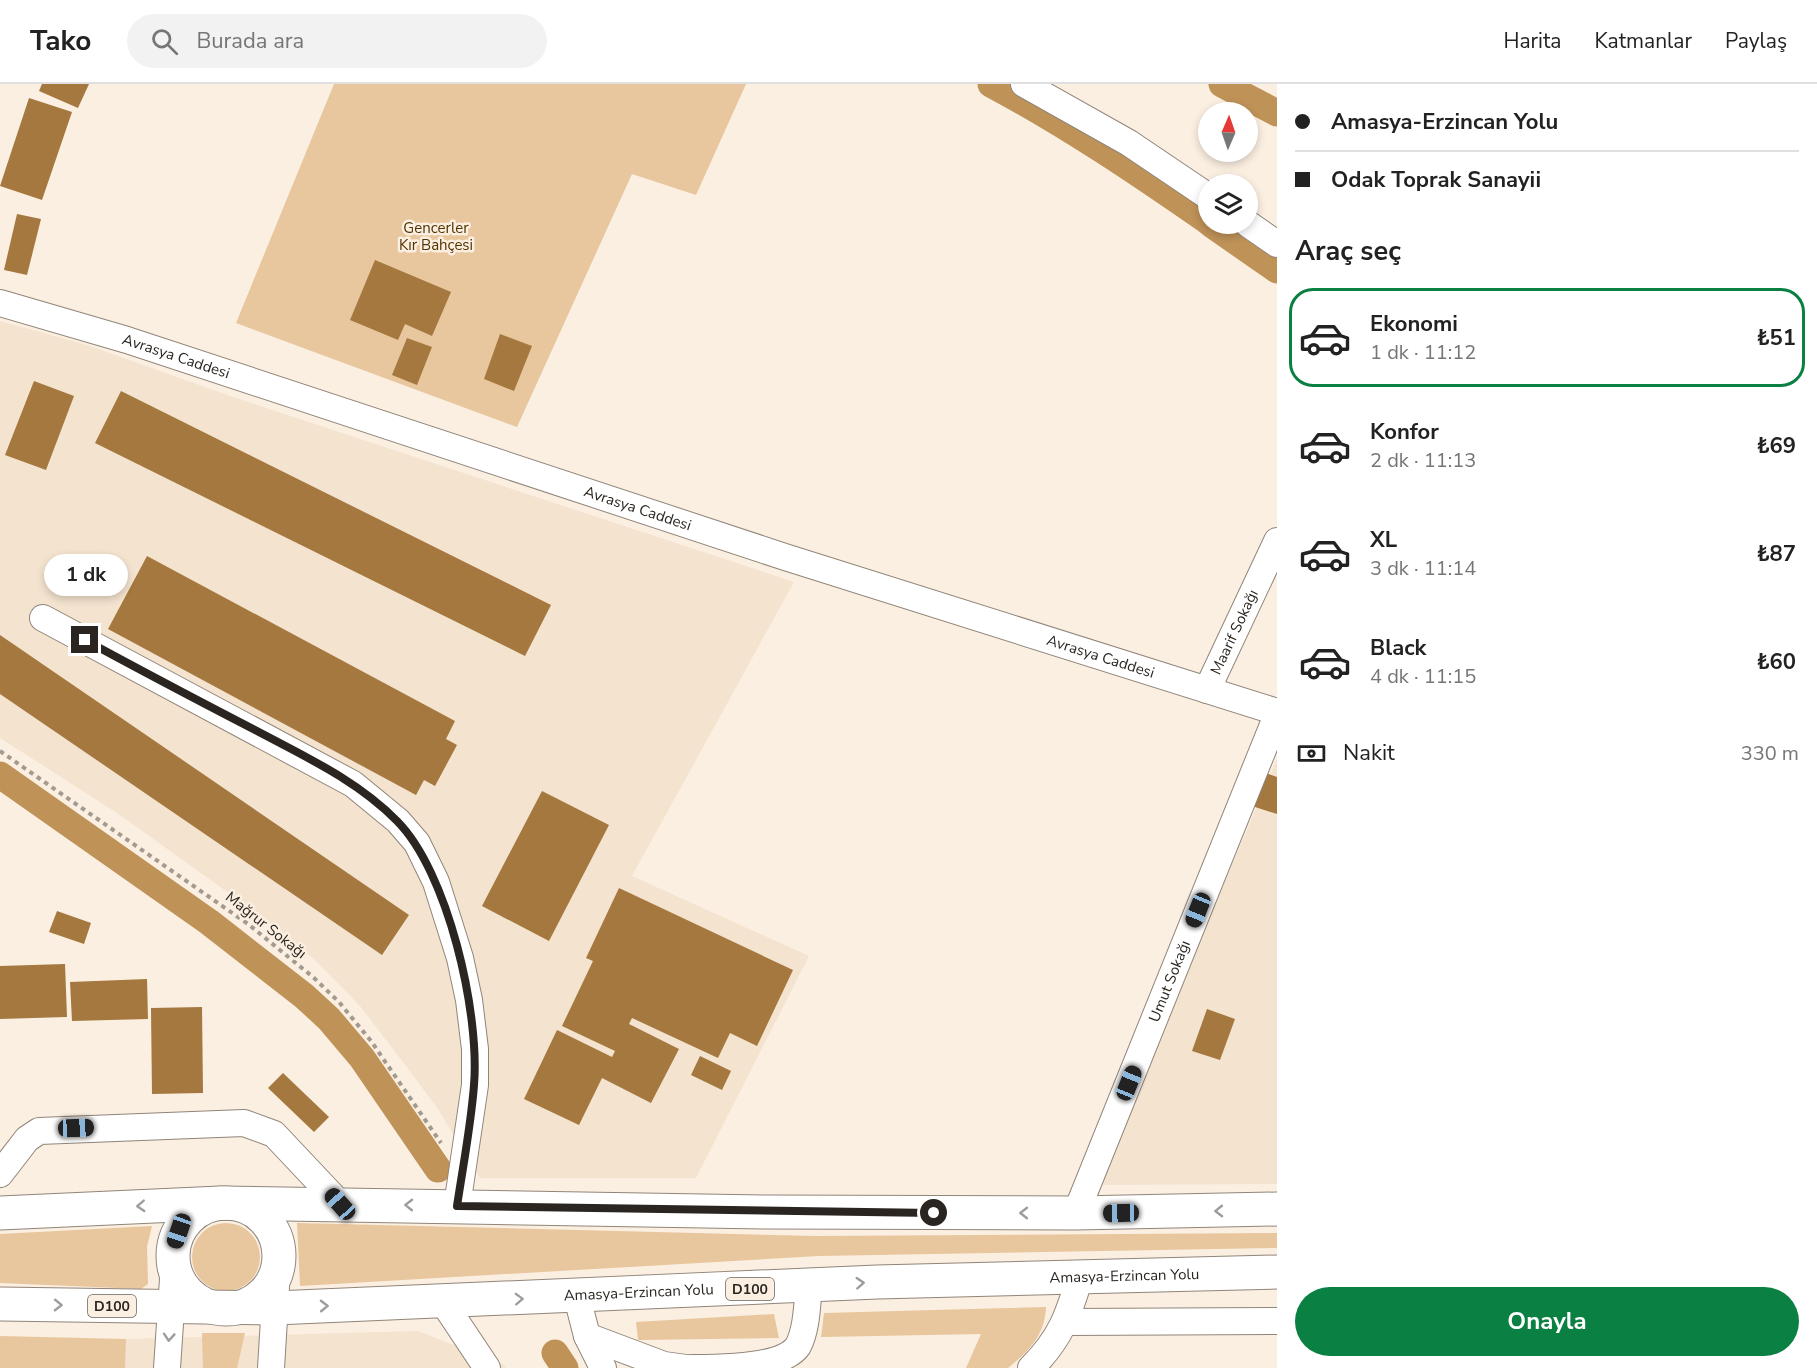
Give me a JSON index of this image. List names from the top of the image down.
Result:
{
  "streets": {
    "highway": ["Amasya-Erzincan Yolu", "D100"],
    "street": ["Avrasya Caddesi", "Maarif Sokağı", "Umut Sokağı"],
    "path": ["Mağrur Sokağı"]
  },
  "crossings": [
    ["Avrasya Caddesi", "Maarif Sokağı"],
    ["Avrasya Caddesi", "Umut Sokağı"]
  ],
  "parks": ["Gencerler Kır Bahçesi"],
  "north": "top",
  "page": {
    "header": "Tako",
    "search": "Burada ara",
    "nav": ["Harita", "Katmanlar", "Paylaş"],
    "banner": ["Amasya-Erzincan Yolu", "Odak Toprak Sanayii"],
    "heading": "Araç seç",
    "list": [
      {
        "name": "Ekonomi",
        "note": "1 dk · 11:12",
        "value": "₺51"
      },
      {
        "name": "Konfor",
        "note": "2 dk · 11:13",
        "value": "₺69"
      },
      {
        "name": "XL",
        "note": "3 dk · 11:14",
        "value": "₺87"
      },
      {
        "name": "Black",
        "note": "4 dk · 11:15",
        "value": "₺60"
      }
    ],
    "bubble": "1 dk",
    "pay": ["Nakit", "330 m"],
    "buttons": "Onayla"
  }
}
